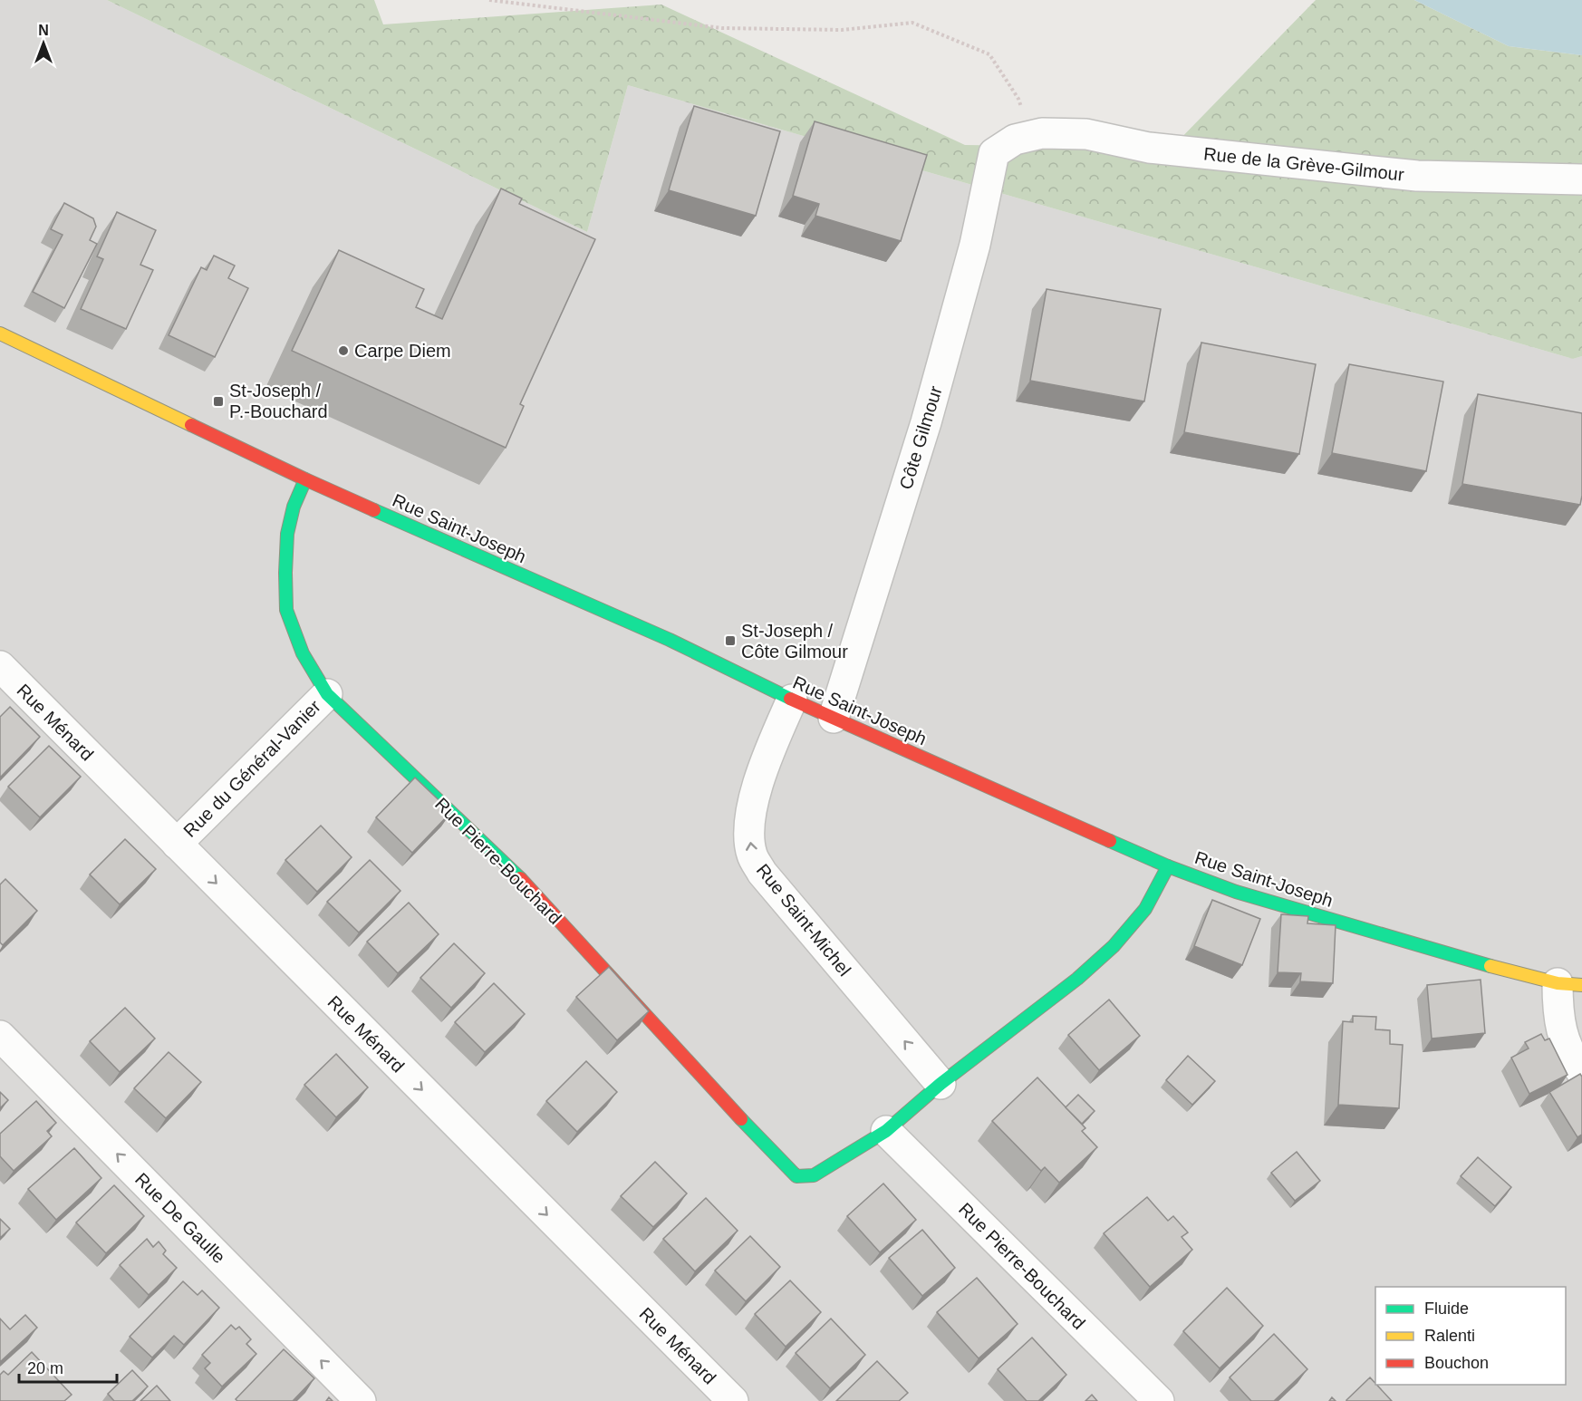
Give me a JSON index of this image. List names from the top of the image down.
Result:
{
  "streets": {
    "street": [
      "Rue de la Grève-Gilmour",
      "Côte Gilmour",
      "Rue Saint-Joseph",
      "Rue Ménard",
      "Rue du Général-Vanier",
      "Rue Pierre-Bouchard",
      "Rue Saint-Michel",
      "Rue De Gaulle"
    ]
  },
  "crossings": [
    ["Rue de la Grève-Gilmour", "Côte Gilmour"],
    ["Côte Gilmour", "Rue Saint-Joseph"],
    ["Rue Saint-Joseph", "Rue Pierre-Bouchard"],
    ["Rue Saint-Joseph", "Rue Saint-Michel"],
    ["Rue Ménard", "Rue du Général-Vanier"],
    ["Rue du Général-Vanier", "Rue Pierre-Bouchard"]
  ],
  "one_way": ["Rue Ménard", "Rue Saint-Michel", "Rue De Gaulle"],
  "places": {
    "other": ["Carpe Diem"],
    "transit": ["St-Joseph / P.-Bouchard", "St-Joseph / Côte Gilmour"]
  },
  "legend": ["Fluide", "Ralenti", "Bouchon"],
  "scale_bar": "20 m",
  "north": "top"
}
